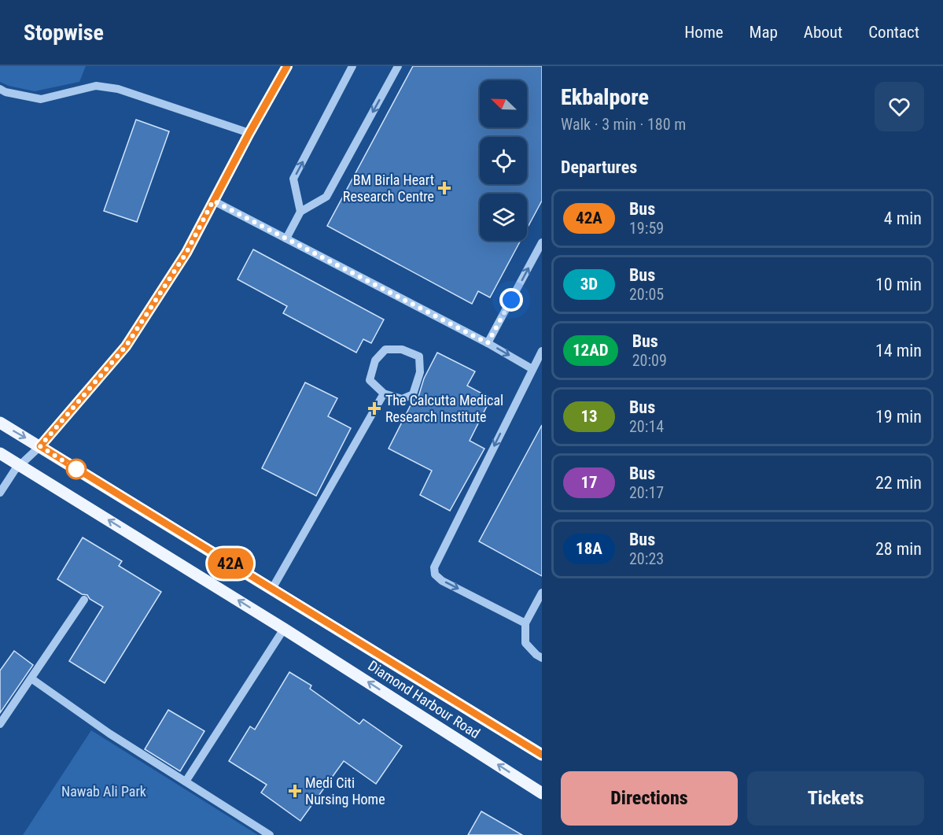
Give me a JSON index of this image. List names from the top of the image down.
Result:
{
  "streets": {
    "main road": ["Diamond Harbour Road"]
  },
  "parks": ["Nawab Ali Park"],
  "places": {
    "health": ["BM Birla Heart Research Centre", "The Calcutta Medical Research Institute", "Medi Citi Nursing Home"]
  },
  "lines": ["bus line 42A"],
  "north": "top left",
  "page": {
    "header": "Stopwise",
    "nav": [
      "Home",
      "Map",
      "About",
      "Contact"
    ],
    "on_map": "42A",
    "heading": [
      ["Ekbalpore", "Walk · 3 min · 180 m"],
      "Departures"
    ],
    "list": [
      {
        "mark": "42A",
        "name": "Bus",
        "note": "19:59",
        "value": "4 min"
      },
      {
        "mark": "3D",
        "name": "Bus",
        "note": "20:05",
        "value": "10 min"
      },
      {
        "mark": "12AD",
        "name": "Bus",
        "note": "20:09",
        "value": "14 min"
      },
      {
        "mark": "13",
        "name": "Bus",
        "note": "20:14",
        "value": "19 min"
      },
      {
        "mark": "17",
        "name": "Bus",
        "note": "20:17",
        "value": "22 min"
      },
      {
        "mark": "18A",
        "name": "Bus",
        "note": "20:23",
        "value": "28 min"
      }
    ],
    "buttons": ["Directions", "Tickets"]
  }
}
